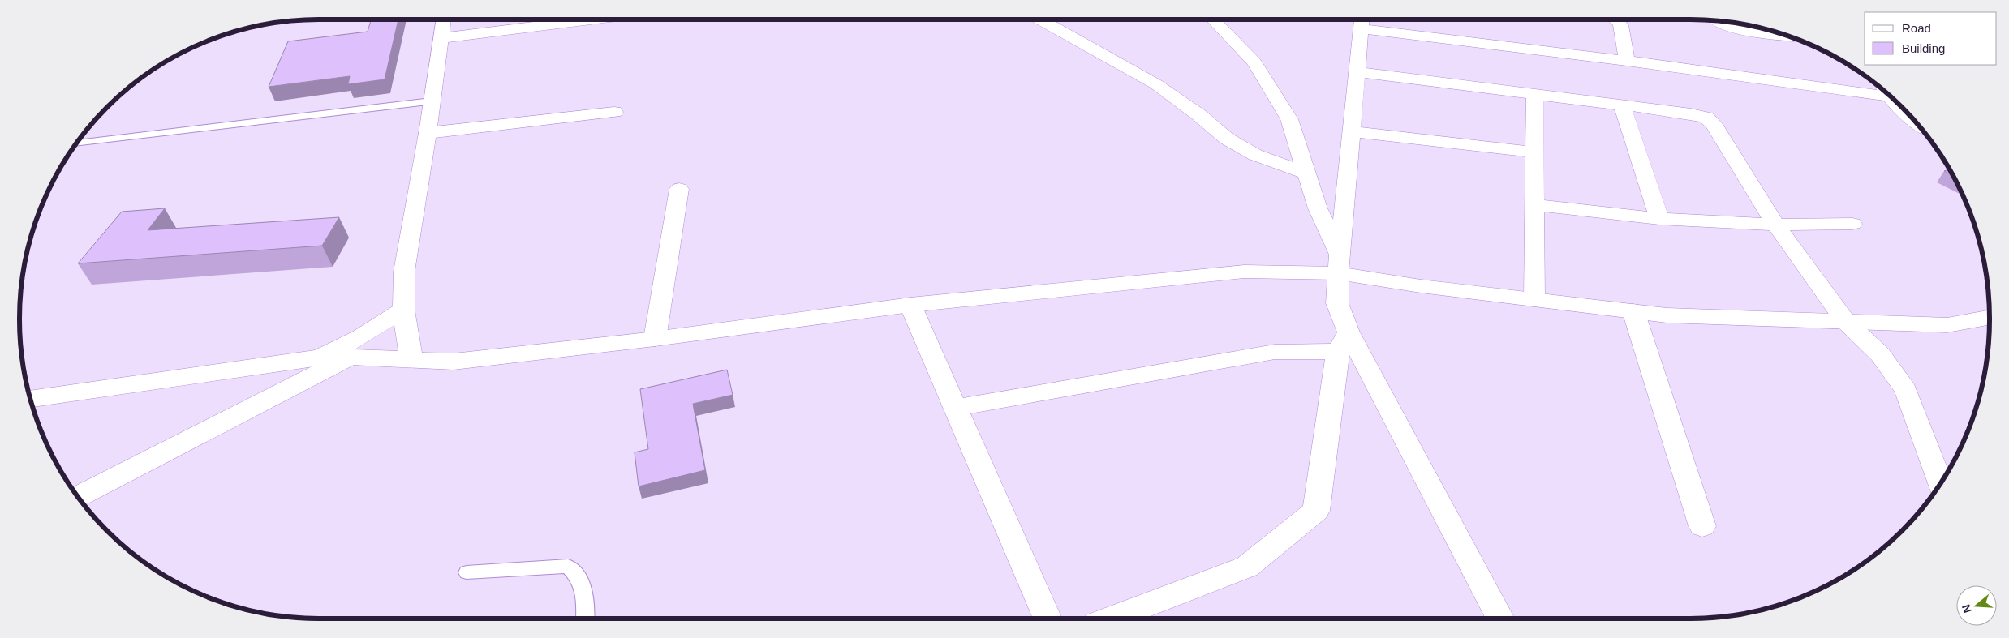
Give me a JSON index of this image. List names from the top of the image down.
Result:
{
  "legend": ["Road", "Building"],
  "north": "left"
}
